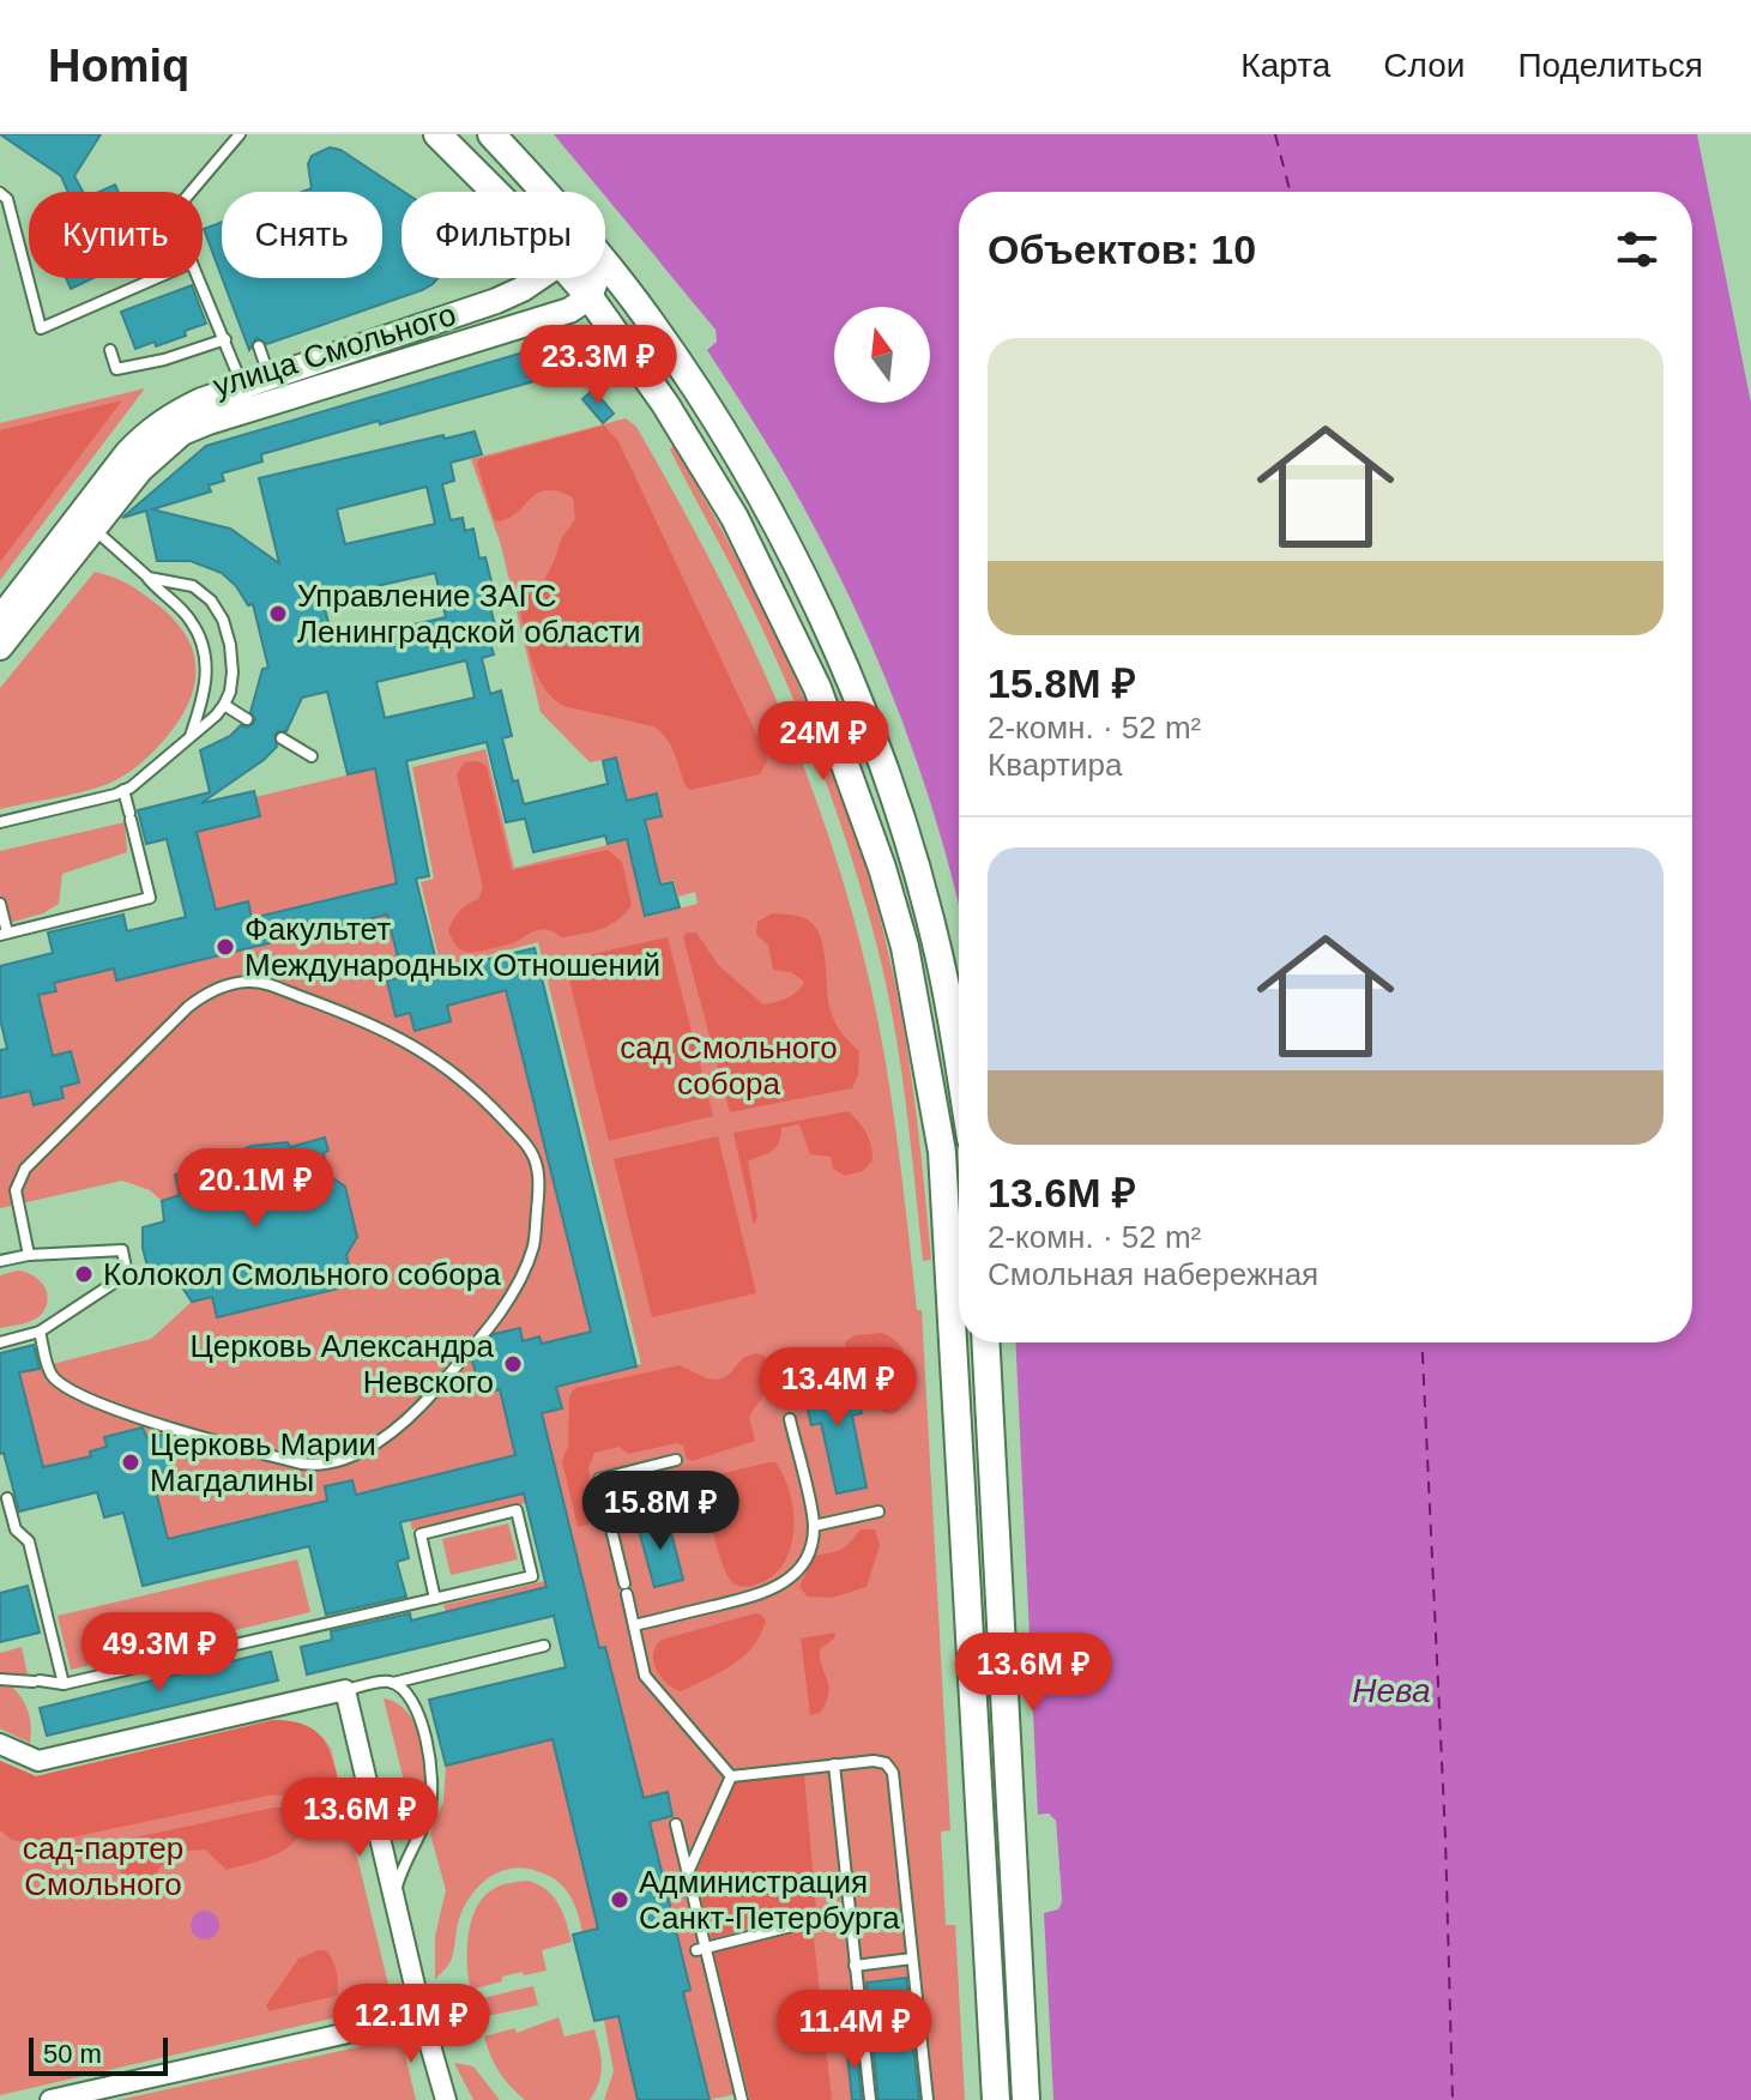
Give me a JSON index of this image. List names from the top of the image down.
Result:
{
  "streets": {
    "street": ["улица Смольного"]
  },
  "water": ["Нева"],
  "parks": ["сад Смольного собора", "сад-партер Смольного"],
  "places": [
    "Управление ЗАГС Ленинградской области",
    "Факультет Международных Отношений",
    "Колокол Смольного собора",
    "Церковь Александра Невского",
    "Церковь Марии Магдалины",
    "Администрация Санкт-Петербурга"
  ],
  "scale_bar": "50 m",
  "north": "top",
  "page": {
    "header": "Homiq",
    "nav": ["Карта", "Слои", "Поделиться"],
    "chip": ["Купить", "Снять", "Фильтры"],
    "heading": "Объектов: 10",
    "list": [
      {
        "name": "15.8M ₽",
        "note": "2-комн. · 52 m² · Квартира"
      },
      {
        "name": "13.6M ₽",
        "note": "2-комн. · 52 m² · Смольная набережная"
      }
    ],
    "price": [
      "23.3M ₽",
      "24M ₽",
      "20.1M ₽",
      "13.4M ₽",
      "15.8M ₽",
      "49.3M ₽",
      "13.6M ₽",
      "13.6M ₽",
      "12.1M ₽",
      "11.4M ₽"
    ],
    "scale": "50 m"
  }
}
